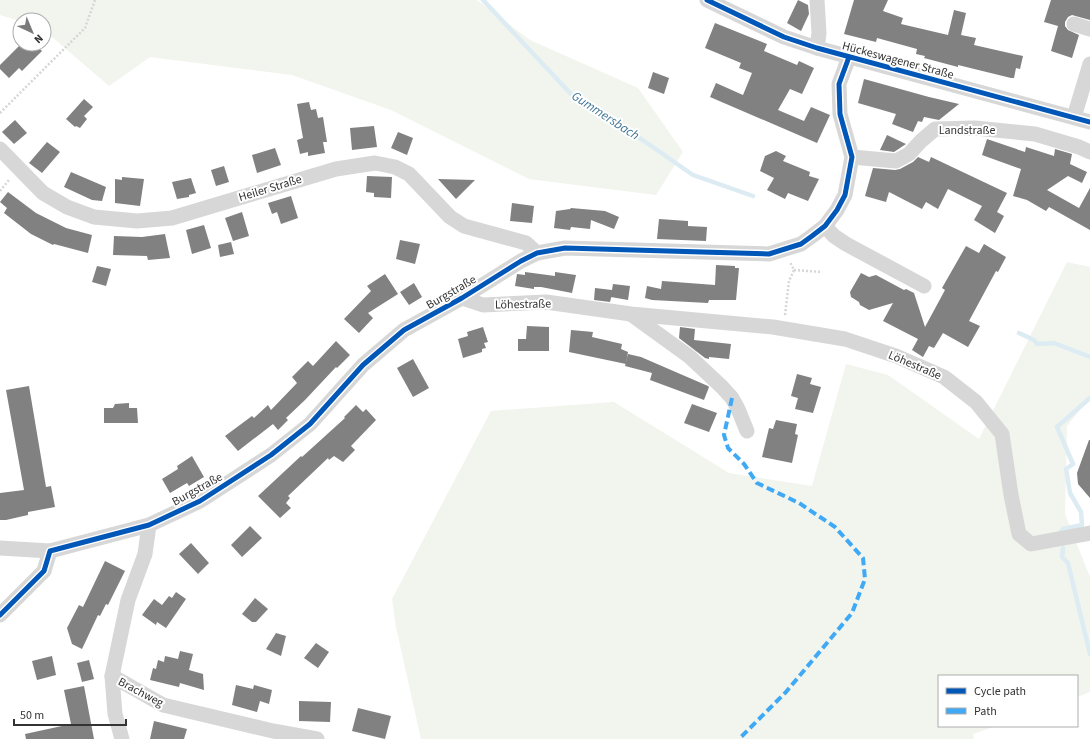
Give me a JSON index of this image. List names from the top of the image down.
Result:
{
  "streets": {
    "street": [
      "Hückeswagener Straße",
      "Landstraße",
      "Heiler Straße",
      "Burgstraße",
      "Löhestraße",
      "Brachweg"
    ]
  },
  "crossings": [
    ["Hückeswagener Straße", "Burgstraße"],
    ["Landstraße", "Burgstraße"],
    ["Heiler Straße", "Burgstraße"],
    ["Burgstraße", "Löhestraße"],
    ["Burgstraße", "Brachweg"]
  ],
  "water": ["Gummersbach"],
  "legend": ["Cycle path", "Path"],
  "scale_bar": "50 m",
  "north": "bottom right"
}
